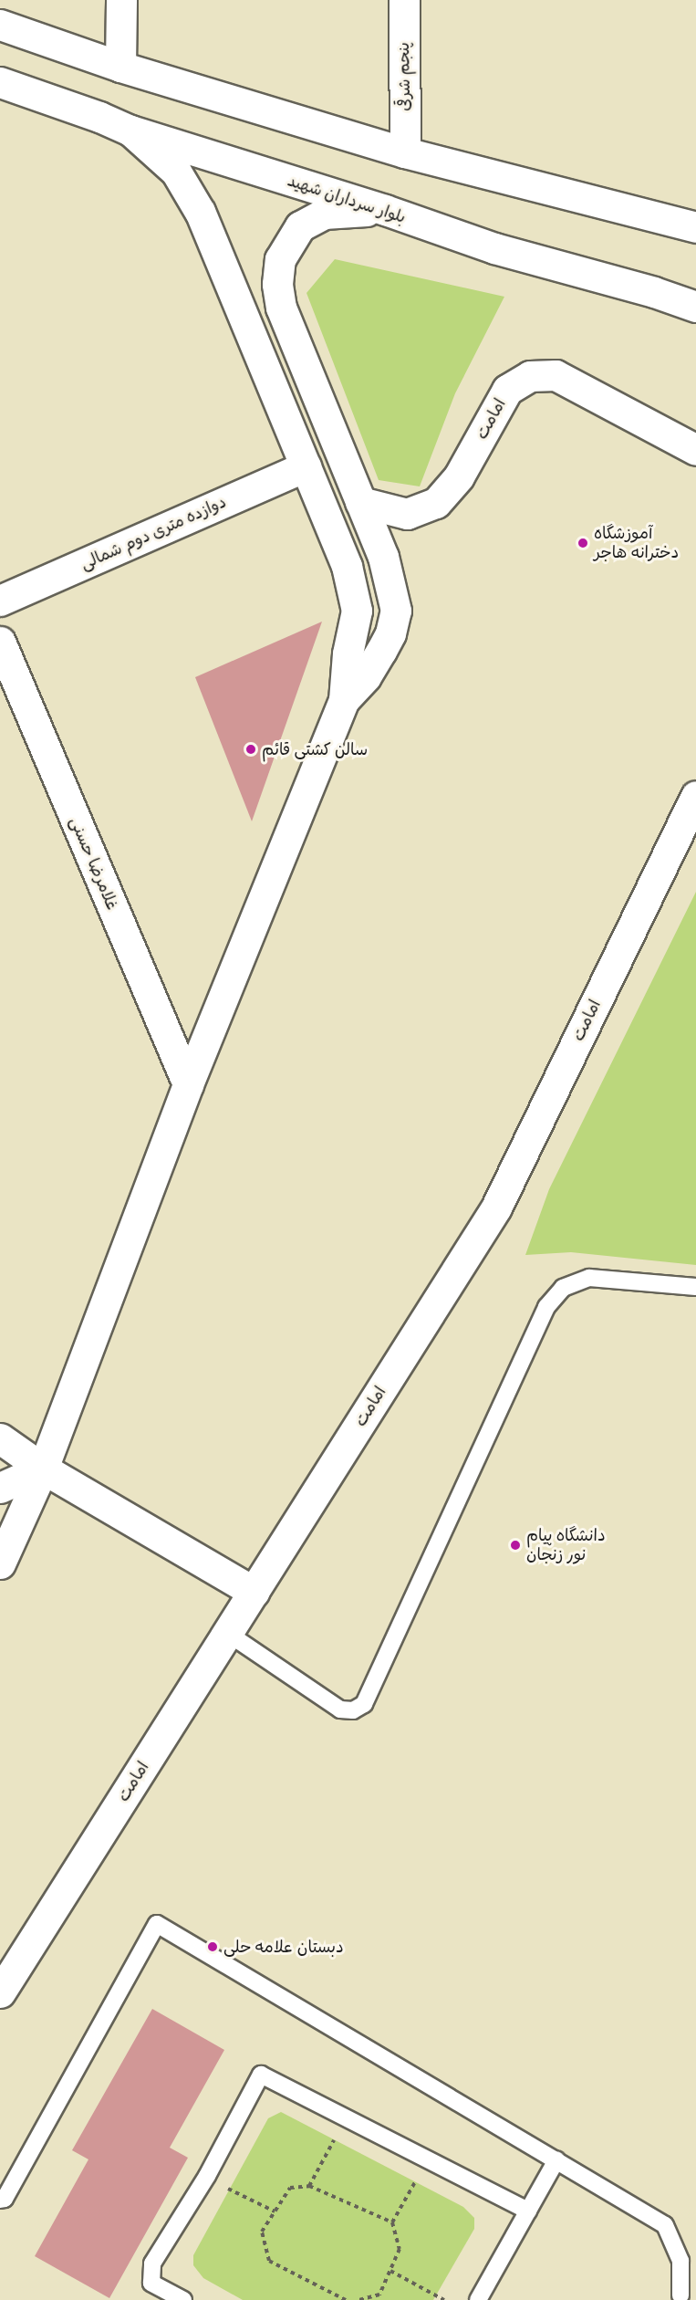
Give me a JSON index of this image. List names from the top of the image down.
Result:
{
  "streets": {
    "main road": [
      "پنجم شرقی",
      "بلوار سرداران شهید",
      "امامت",
      "دوازده متری دوم شمالی",
      "غلامرضا حسنی"
    ]
  },
  "places": [
    "آموزشگاه دخترانه هاجر",
    "سالن کشتی قائم",
    "دانشگاه پیام نور زنجان",
    "دبستان علامه حلی"
  ]
}
